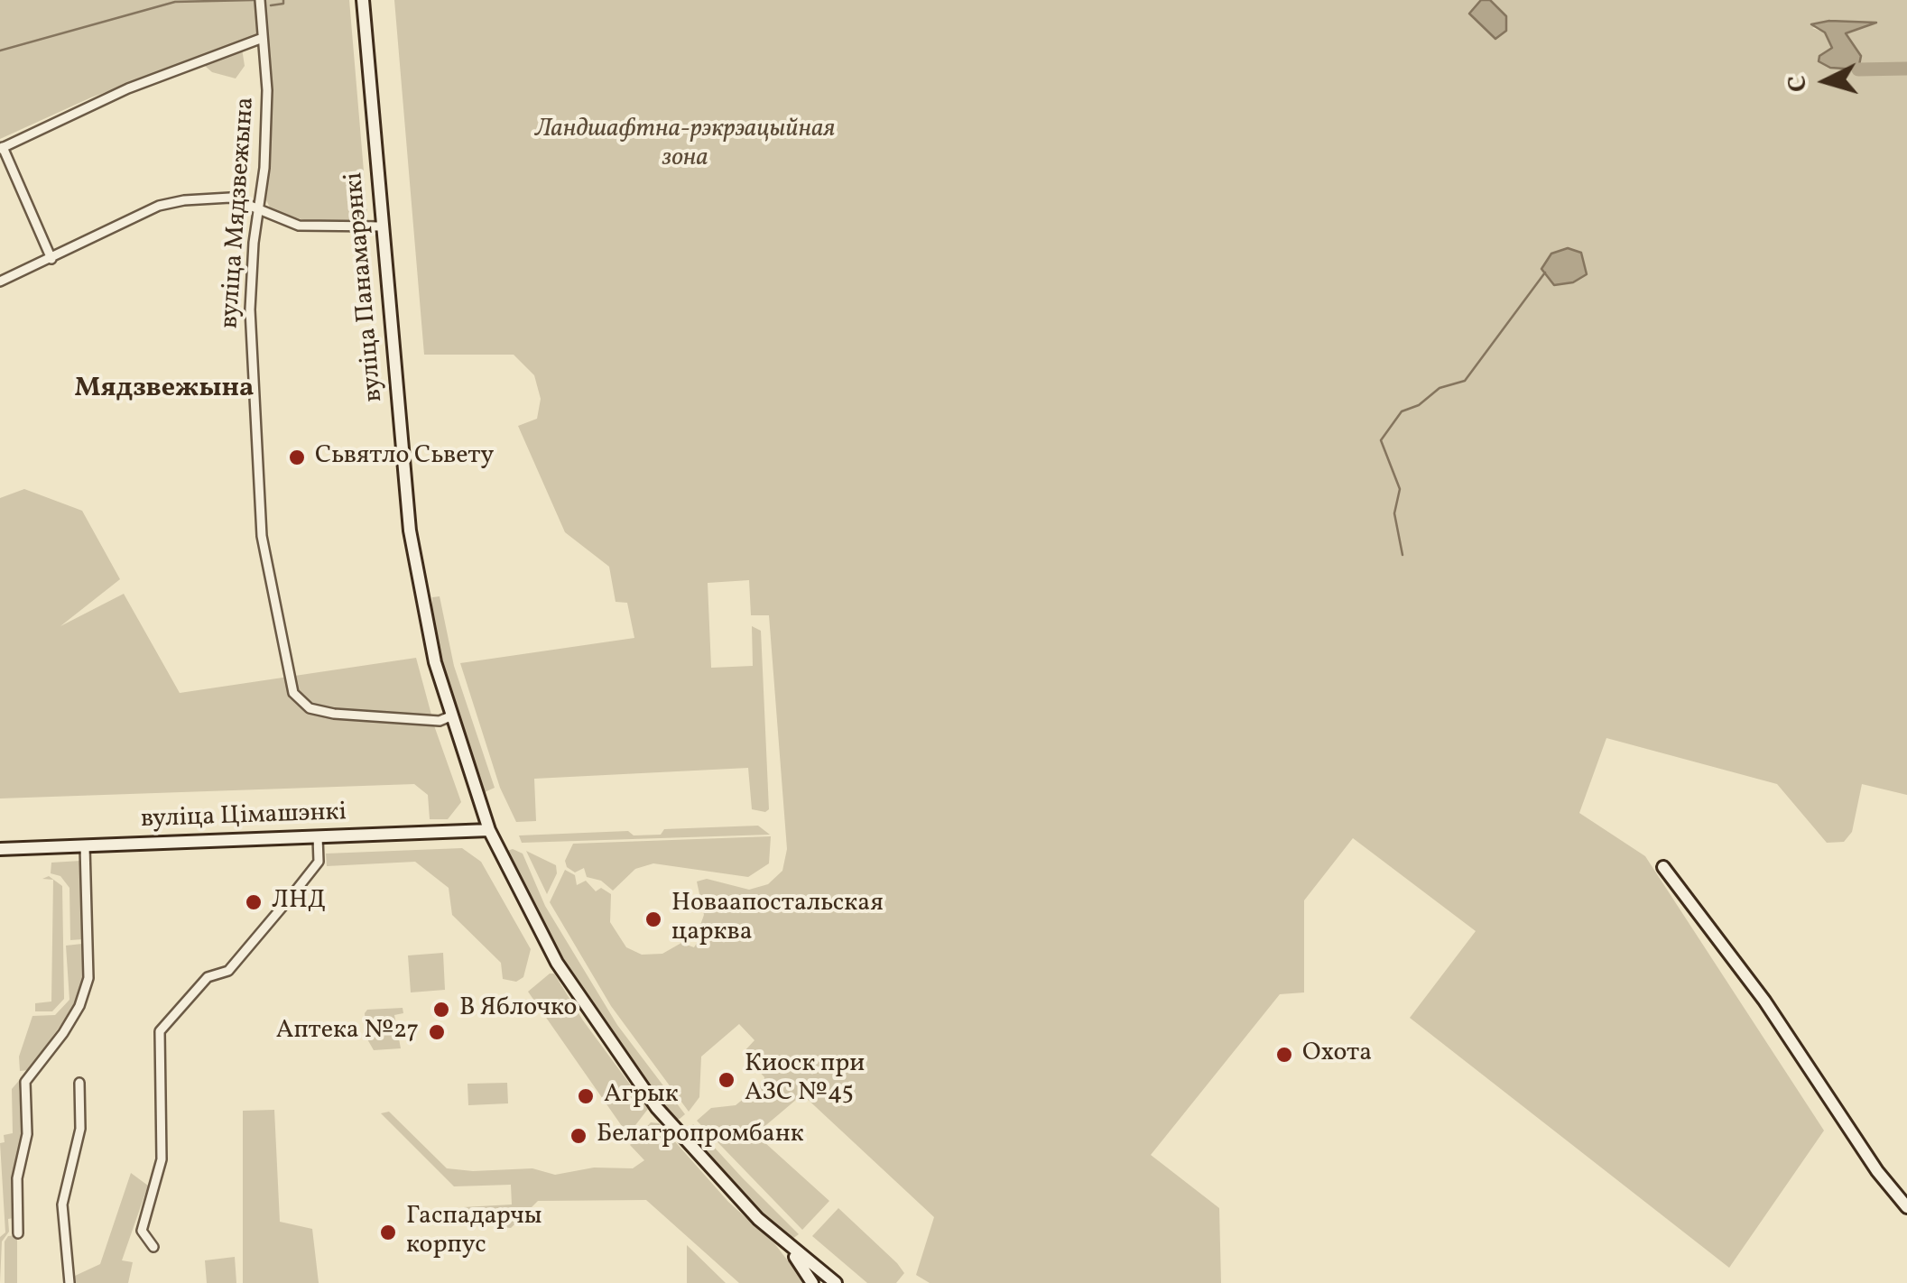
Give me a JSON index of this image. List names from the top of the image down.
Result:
{
  "streets": {
    "main road": ["вуліца Панамарэнкі", "вуліца Цімашэнкі"],
    "street": ["вуліца Мядзвежына"]
  },
  "crossings": [
    ["вуліца Мядзвежына", "вуліца Панамарэнкі"],
    ["вуліца Панамарэнкі", "вуліца Цімашэнкі"]
  ],
  "districts": ["Мядзвежына"],
  "parks": ["Ландшафтна-рэкрэацыйная зона"],
  "places": [
    "Сьвятло Сьвету",
    "ЛНД",
    "Новаапостальская царква",
    "В Яблочко",
    "Аптека №27",
    "Охота",
    "Киоск при АЗС №45",
    "Агрык",
    "Белагропромбанк",
    "Гаспадарчы корпус"
  ],
  "north": "left"
}
